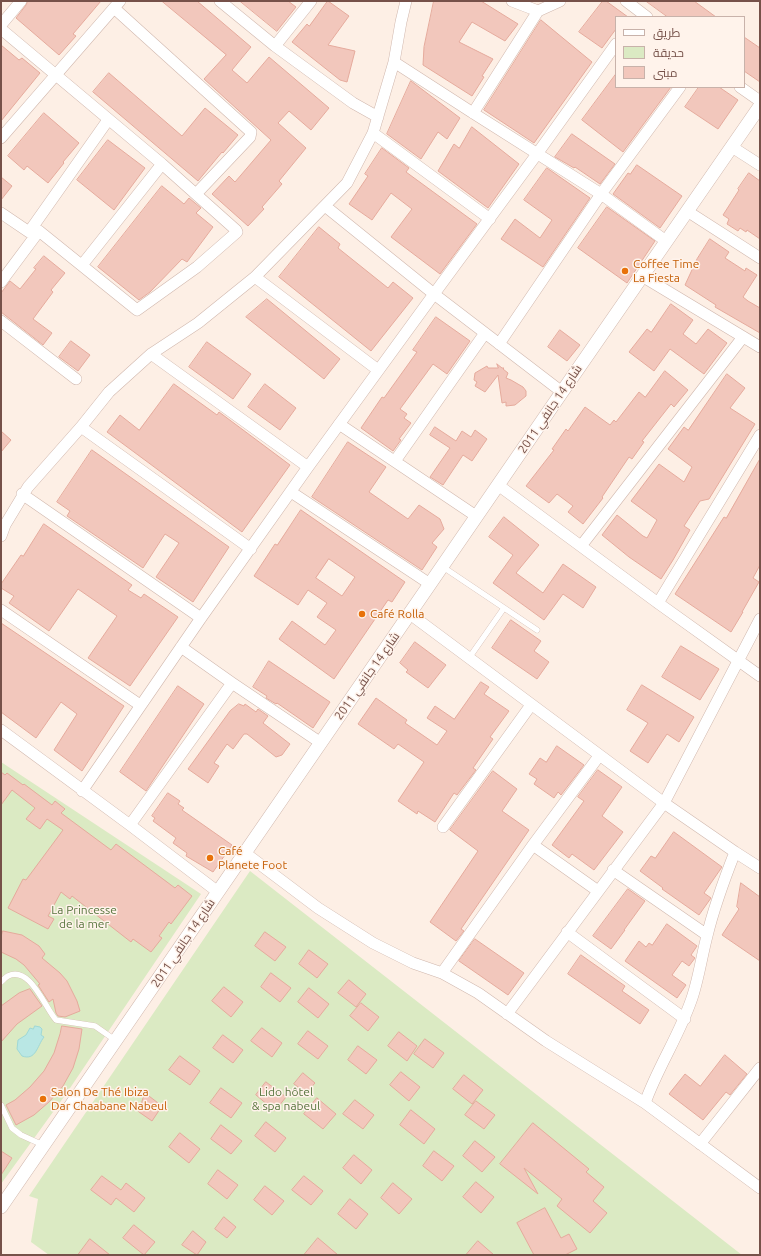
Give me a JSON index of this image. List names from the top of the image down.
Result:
{
  "streets": {
    "street": ["شارع 14 جانفي 2011"]
  },
  "parks": ["La Princesse de la mer", "Lido hôtel & spa nabeul"],
  "places": [
    "Coffee Time La Fiesta",
    "Café Rolla",
    "Café Planete Foot",
    "Salon De Thé Ibiza Dar Chaabane Nabeul"
  ],
  "legend": ["طريق", "حديقة", "مبنى"]
}
